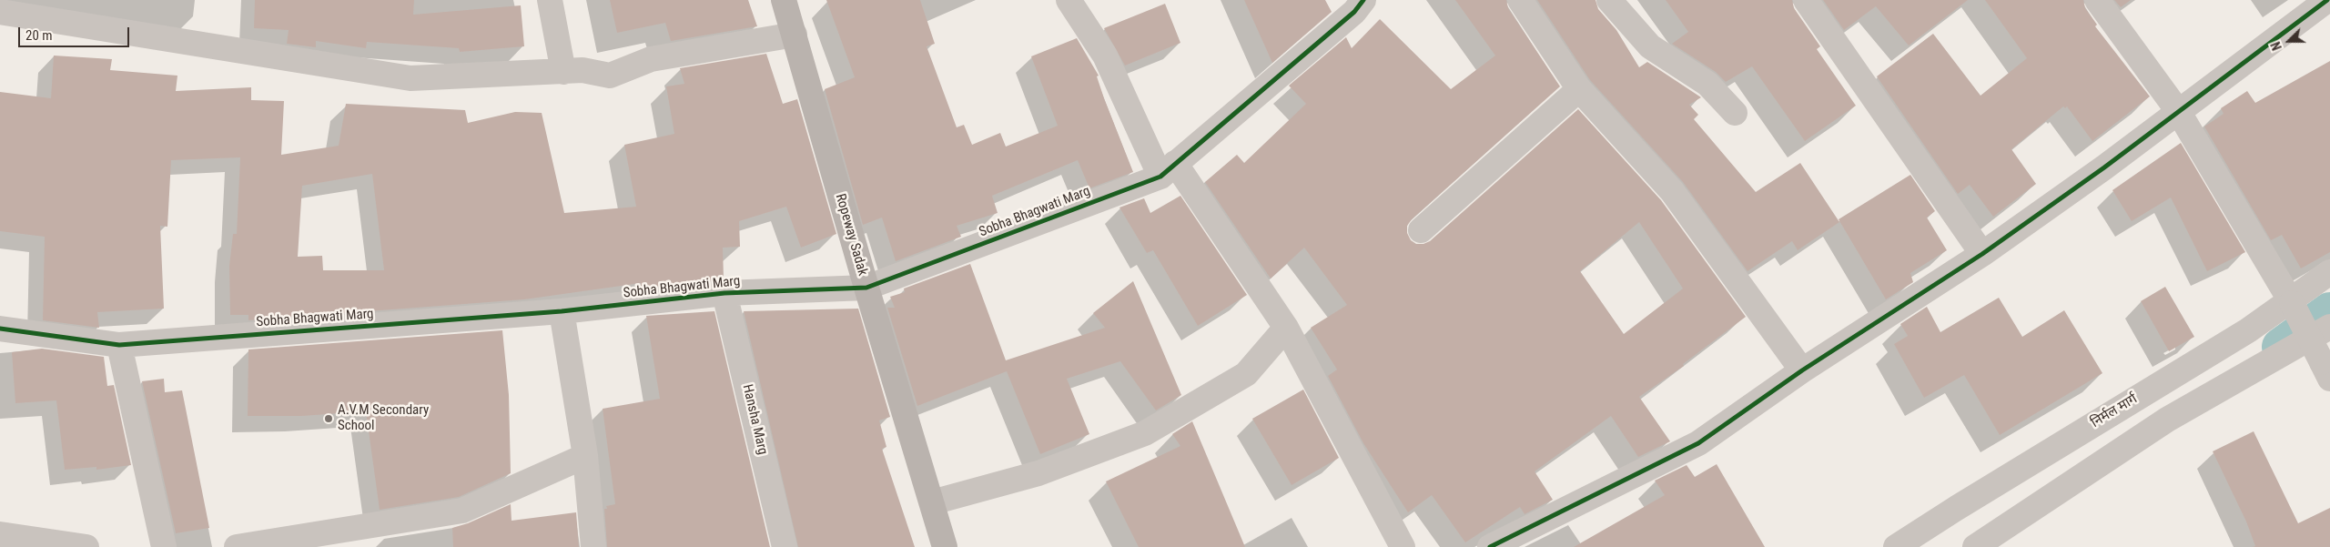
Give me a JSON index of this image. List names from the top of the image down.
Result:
{
  "streets": {
    "main road": ["Ropeway Sadak"],
    "street": ["Sobha Bhagwati Marg", "निर्मल मार्ग", "Hansha Marg"]
  },
  "crossings": [
    ["Sobha Bhagwati Marg", "Ropeway Sadak"],
    ["Sobha Bhagwati Marg", "Hansha Marg"]
  ],
  "places": ["A.V.M Secondary School"],
  "scale_bar": "20 m",
  "north": "left"
}
